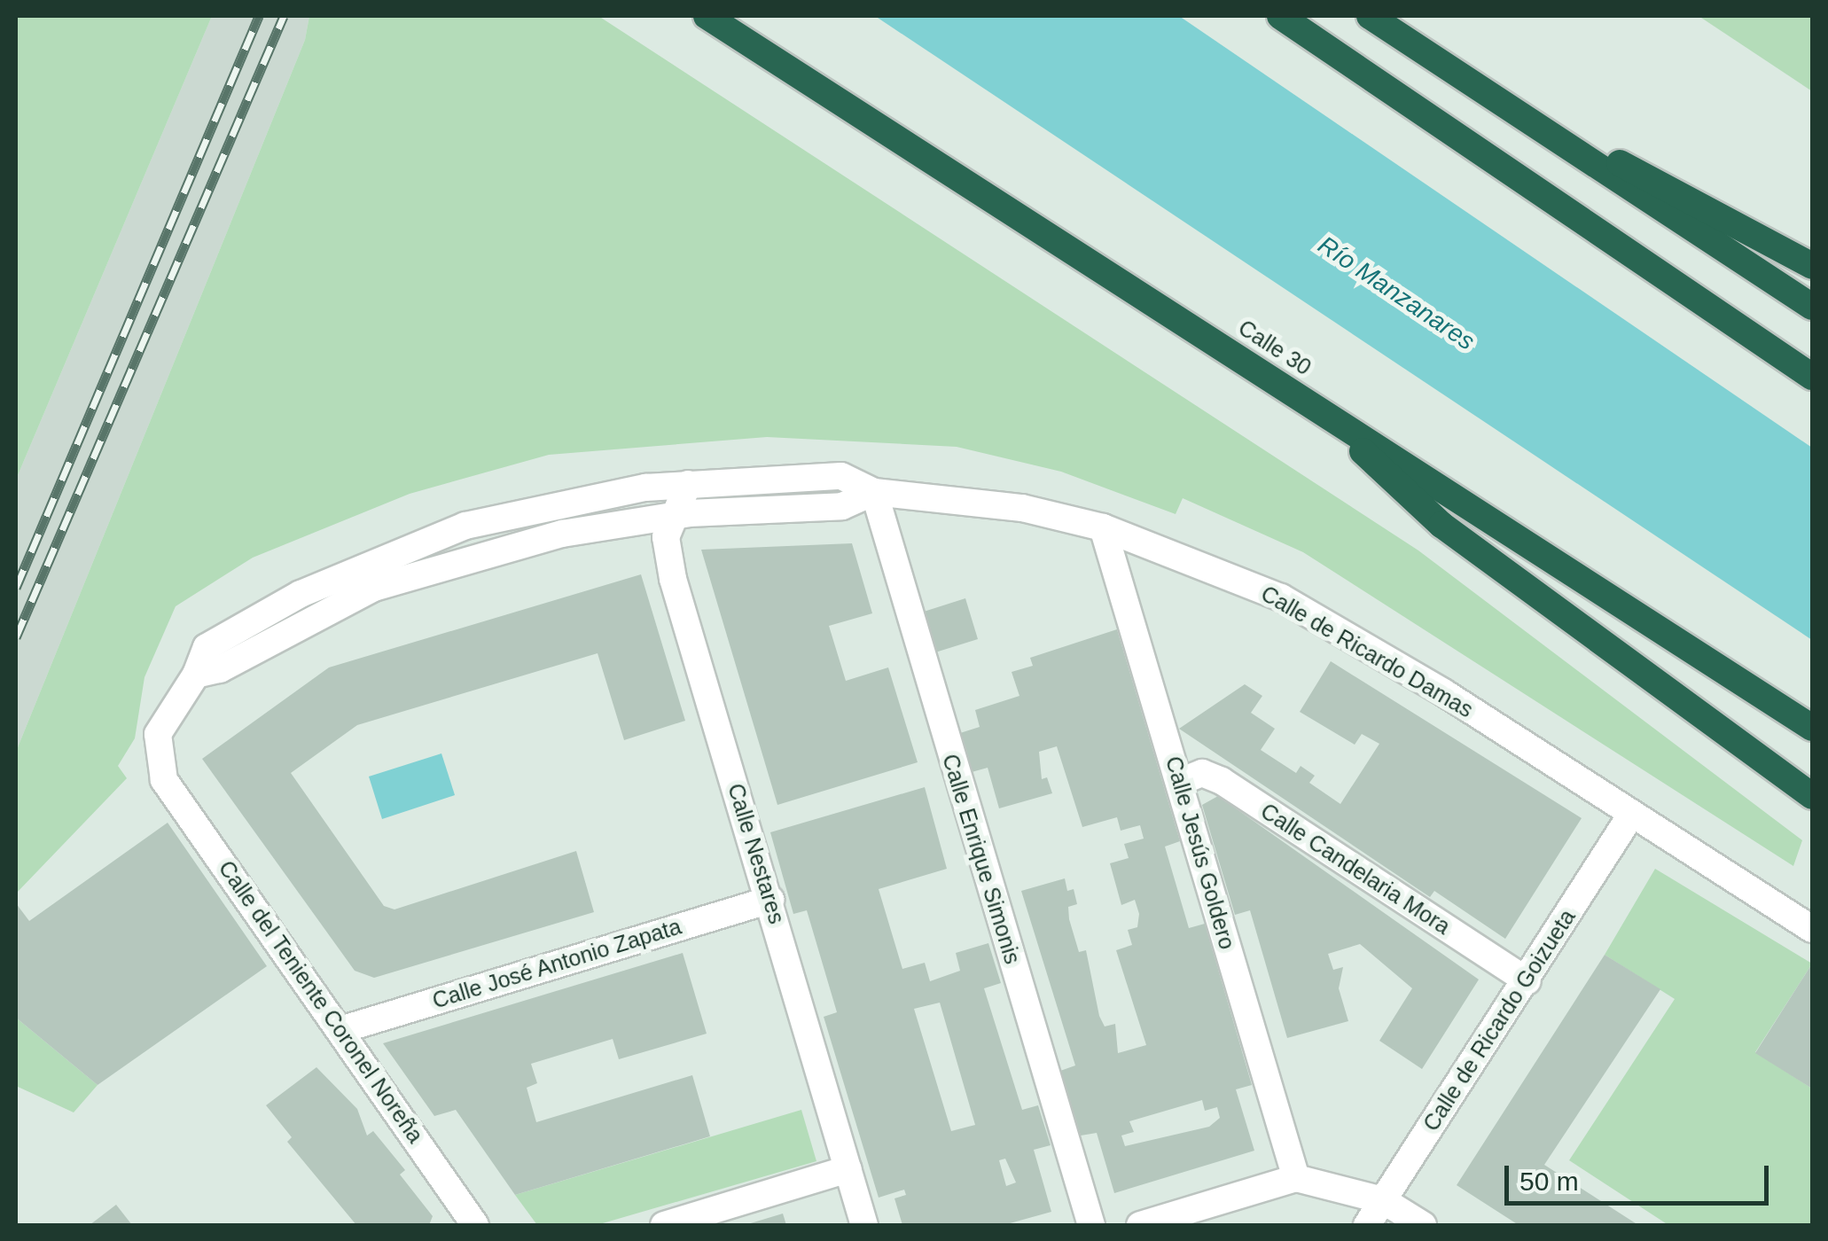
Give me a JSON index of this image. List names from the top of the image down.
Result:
{
  "streets": {
    "highway": ["Calle 30"],
    "street": [
      "Calle de Ricardo Damas",
      "Calle Jesús Goldero",
      "Calle Nestares",
      "Calle Enrique Simonis",
      "Calle Candelaria Mora",
      "Calle José Antonio Zapata",
      "Calle del Teniente Coronel Noreña",
      "Calle de Ricardo Goizueta"
    ]
  },
  "crossings": [
    ["Calle de Ricardo Damas", "Calle Jesús Goldero"],
    ["Calle de Ricardo Damas", "Calle Nestares"],
    ["Calle de Ricardo Damas", "Calle Enrique Simonis"],
    ["Calle de Ricardo Damas", "Calle del Teniente Coronel Noreña"],
    ["Calle de Ricardo Damas", "Calle de Ricardo Goizueta"],
    ["Calle Jesús Goldero", "Calle Candelaria Mora"],
    ["Calle Nestares", "Calle José Antonio Zapata"],
    ["Calle Candelaria Mora", "Calle de Ricardo Goizueta"],
    ["Calle José Antonio Zapata", "Calle del Teniente Coronel Noreña"]
  ],
  "water": ["Río Manzanares"],
  "scale_bar": "50 m"
}
